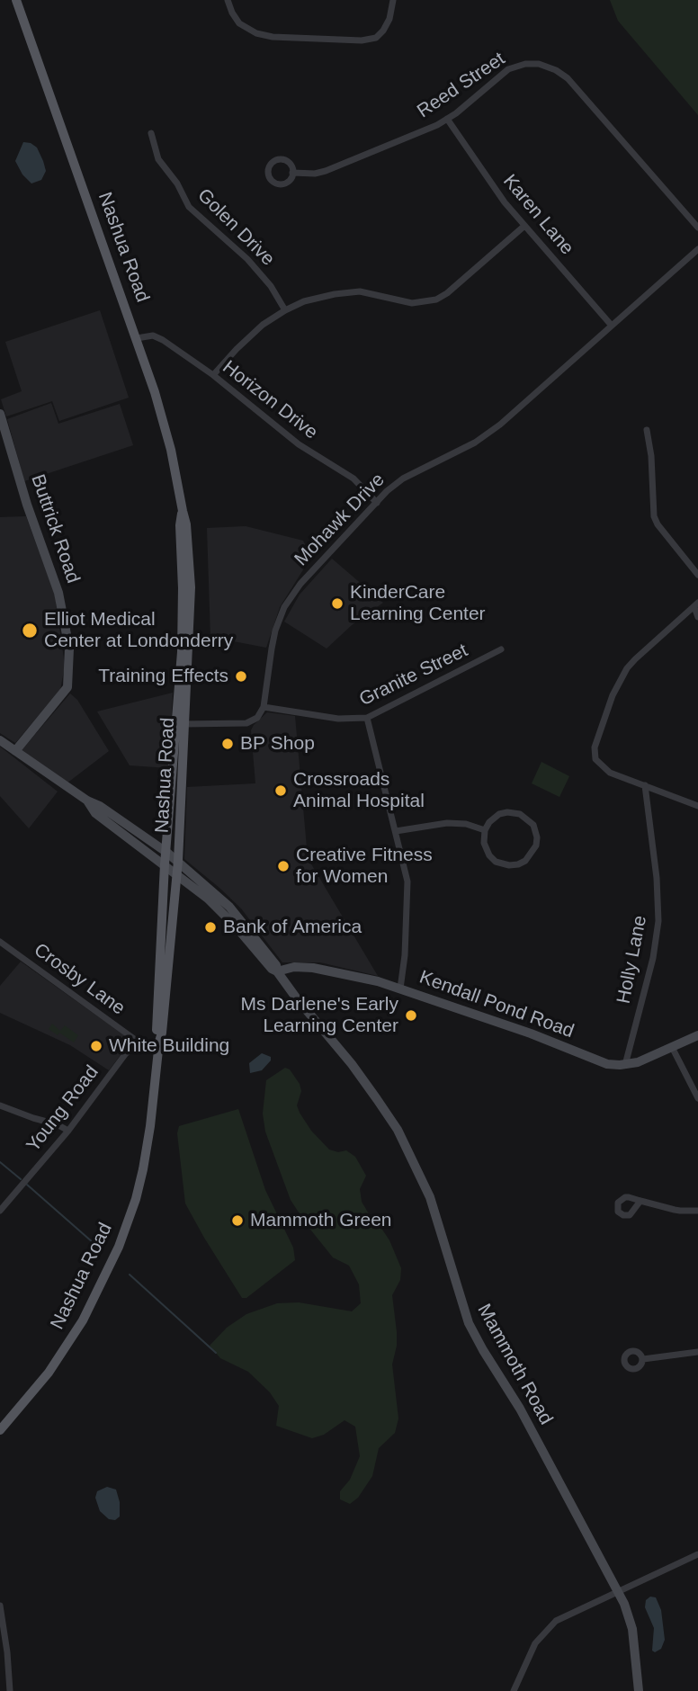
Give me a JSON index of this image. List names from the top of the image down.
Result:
{
  "streets": {
    "main road": [
      "Nashua Road",
      "Buttrick Road",
      "Kendall Pond Road",
      "Mammoth Road"
    ],
    "street": [
      "Reed Street",
      "Karen Lane",
      "Golen Drive",
      "Horizon Drive",
      "Mohawk Drive",
      "Granite Street",
      "Holly Lane",
      "Crosby Lane",
      "Young Road"
    ]
  },
  "crossings": [
    ["Reed Street", "Karen Lane"],
    ["Karen Lane", "Mohawk Drive"],
    ["Nashua Road", "Horizon Drive"],
    ["Nashua Road", "Mammoth Road"],
    ["Horizon Drive", "Mohawk Drive"],
    ["Mohawk Drive", "Granite Street"],
    ["Buttrick Road", "Mammoth Road"],
    ["Holly Lane", "Kendall Pond Road"],
    ["Crosby Lane", "Young Road"],
    ["Kendall Pond Road", "Mammoth Road"]
  ],
  "places": [
    "KinderCare Learning Center",
    "Elliot Medical Center at Londonderry",
    "Training Effects",
    "BP Shop",
    "Crossroads Animal Hospital",
    "Creative Fitness for Women",
    "Bank of America",
    "Ms Darlene's Early Learning Center",
    "White Building",
    "Mammoth Green"
  ]
}
